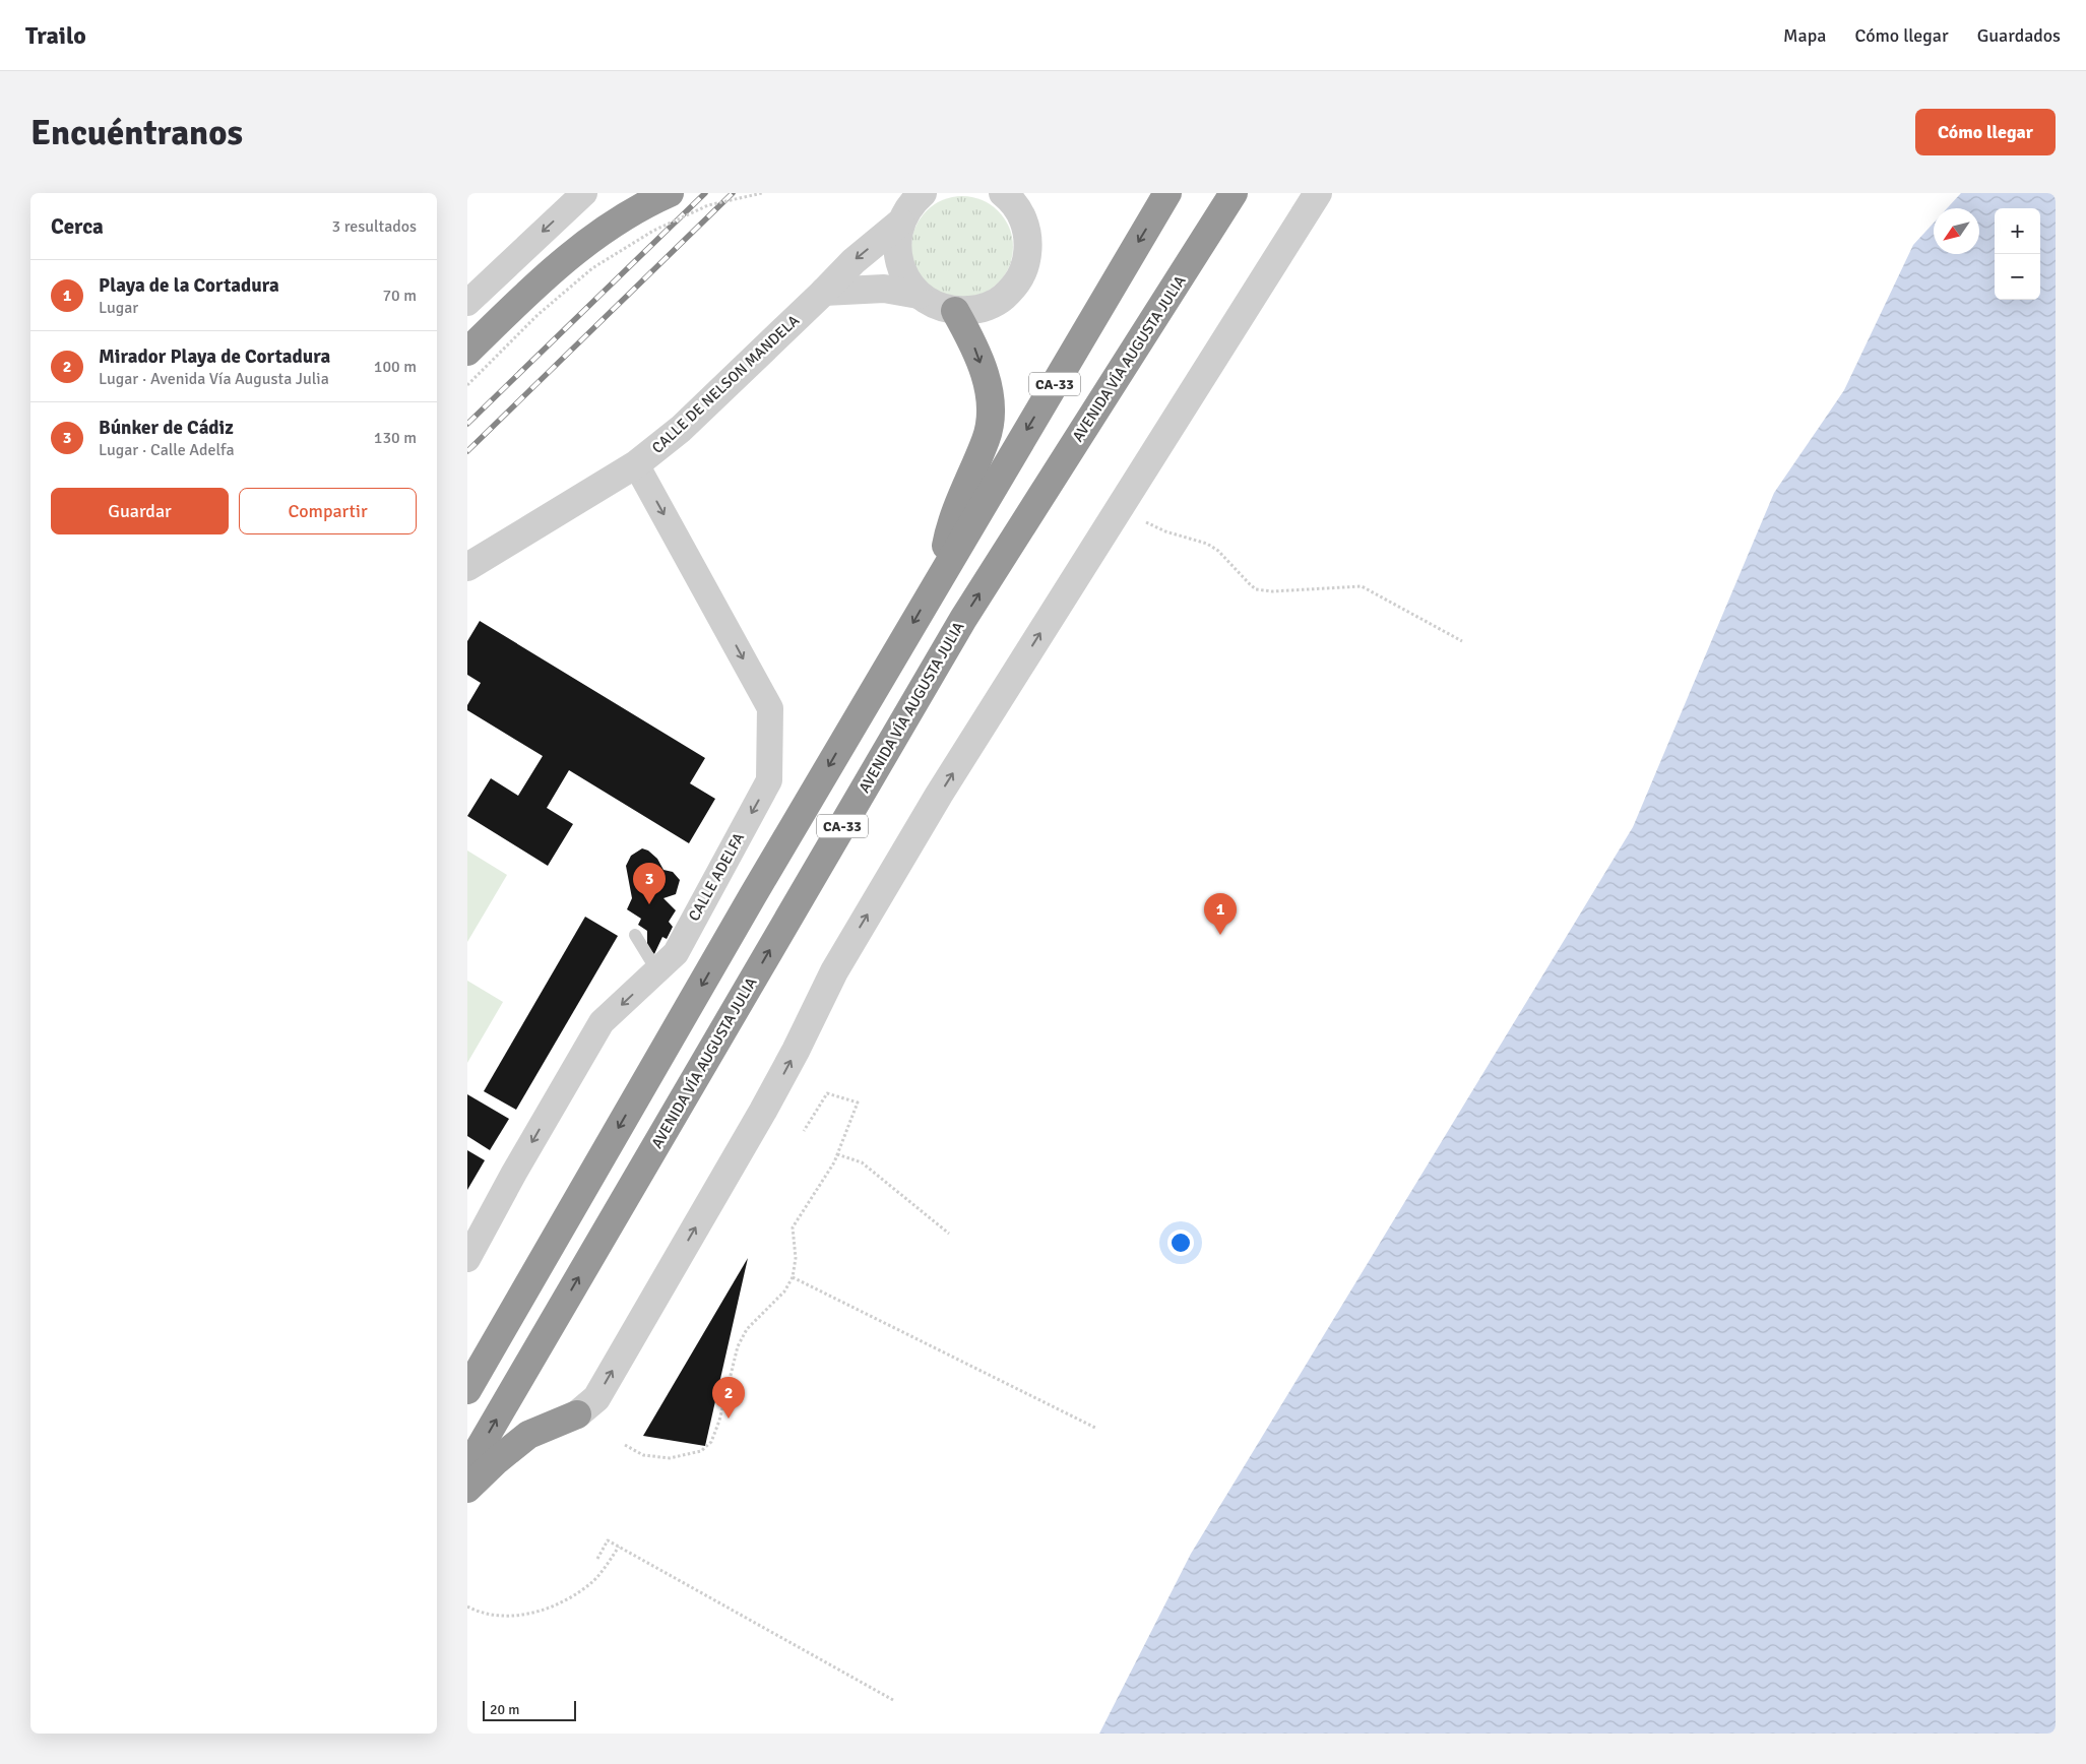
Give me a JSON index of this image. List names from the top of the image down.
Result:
{
  "streets": {
    "highway": ["AVENIDA VÍA AUGUSTA JULIA", "CA-33"],
    "street": ["CALLE DE NELSON MANDELA", "CALLE ADELFA"]
  },
  "crossings": [
    ["CALLE DE NELSON MANDELA", "CALLE ADELFA"]
  ],
  "scale_bar": "20 m",
  "north": "bottom left",
  "page": {
    "header": "Trailo",
    "nav": ["Mapa", "Cómo llegar", "Guardados"],
    "buttons": [
      "Cómo llegar",
      ["Guardar", "Compartir"]
    ],
    "title": "Encuéntranos",
    "heading": ["Cerca", "3 resultados"],
    "map_buttons": ["+", "−"],
    "list": [
      {
        "mark": "1",
        "name": "Playa de la Cortadura",
        "note": "Lugar",
        "value": "70 m"
      },
      {
        "mark": "2",
        "name": "Mirador Playa de Cortadura",
        "note": "Lugar · Avenida Vía Augusta Julia",
        "value": "100 m"
      },
      {
        "mark": "3",
        "name": "Búnker de Cádiz",
        "note": "Lugar · Calle Adelfa",
        "value": "130 m"
      }
    ],
    "pins": ["3", "1", "2"],
    "scale": "20 m"
  }
}
